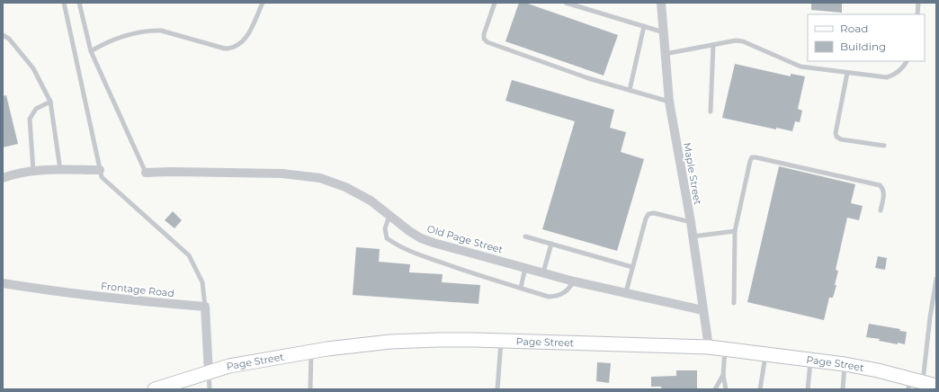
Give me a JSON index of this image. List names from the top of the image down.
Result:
{
  "streets": {
    "main road": ["Page Street"],
    "street": ["Maple Street", "Old Page Street", "Frontage Road"]
  },
  "crossings": [
    ["Maple Street", "Old Page Street"],
    ["Maple Street", "Page Street"]
  ],
  "legend": ["Road", "Building"]
}
